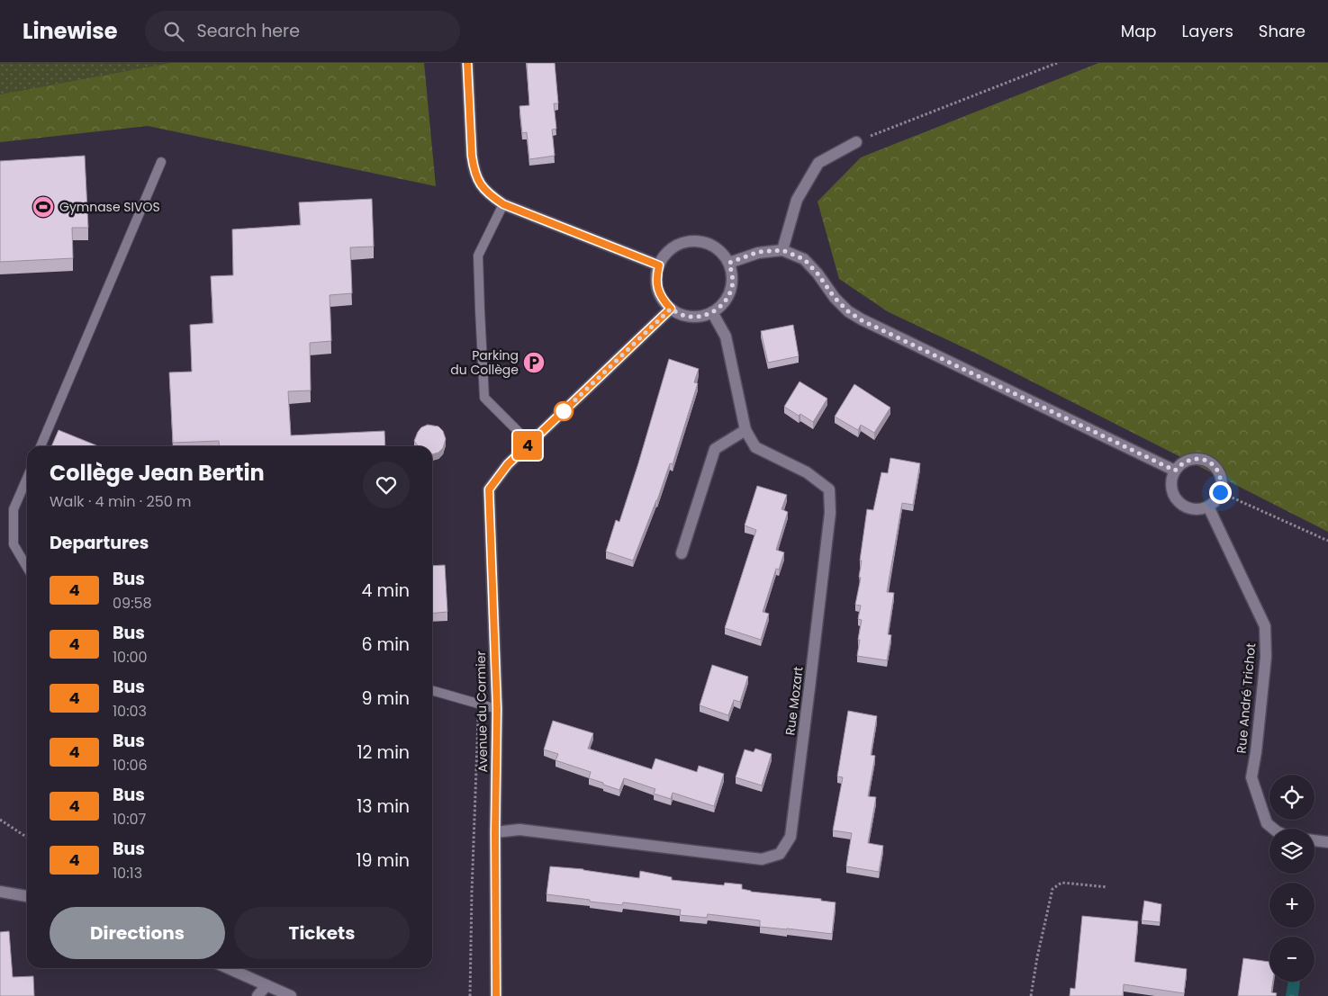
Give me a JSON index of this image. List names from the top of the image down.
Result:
{
  "streets": {
    "street": ["Rue André Trichot", "Rue Mozart", "Avenue du Cormier"]
  },
  "crossings": [
    ["Rue Mozart", "Avenue du Cormier"]
  ],
  "places": {
    "sports": ["Gymnase SIVOS"],
    "parking": ["Parking du Collège"]
  },
  "lines": ["bus line 4"],
  "page": {
    "header": "Linewise",
    "search": "Search here",
    "nav": ["Map", "Layers", "Share"],
    "on_map": "4",
    "heading": [
      ["Collège Jean Bertin", "Walk · 4 min · 250 m"],
      "Departures"
    ],
    "list": [
      {
        "mark": "4",
        "name": "Bus",
        "note": "09:58",
        "value": "4 min"
      },
      {
        "mark": "4",
        "name": "Bus",
        "note": "10:00",
        "value": "6 min"
      },
      {
        "mark": "4",
        "name": "Bus",
        "note": "10:03",
        "value": "9 min"
      },
      {
        "mark": "4",
        "name": "Bus",
        "note": "10:06",
        "value": "12 min"
      },
      {
        "mark": "4",
        "name": "Bus",
        "note": "10:07",
        "value": "13 min"
      },
      {
        "mark": "4",
        "name": "Bus",
        "note": "10:13",
        "value": "19 min"
      }
    ],
    "map_buttons": ["+", "−"],
    "buttons": ["Directions", "Tickets"]
  }
}
